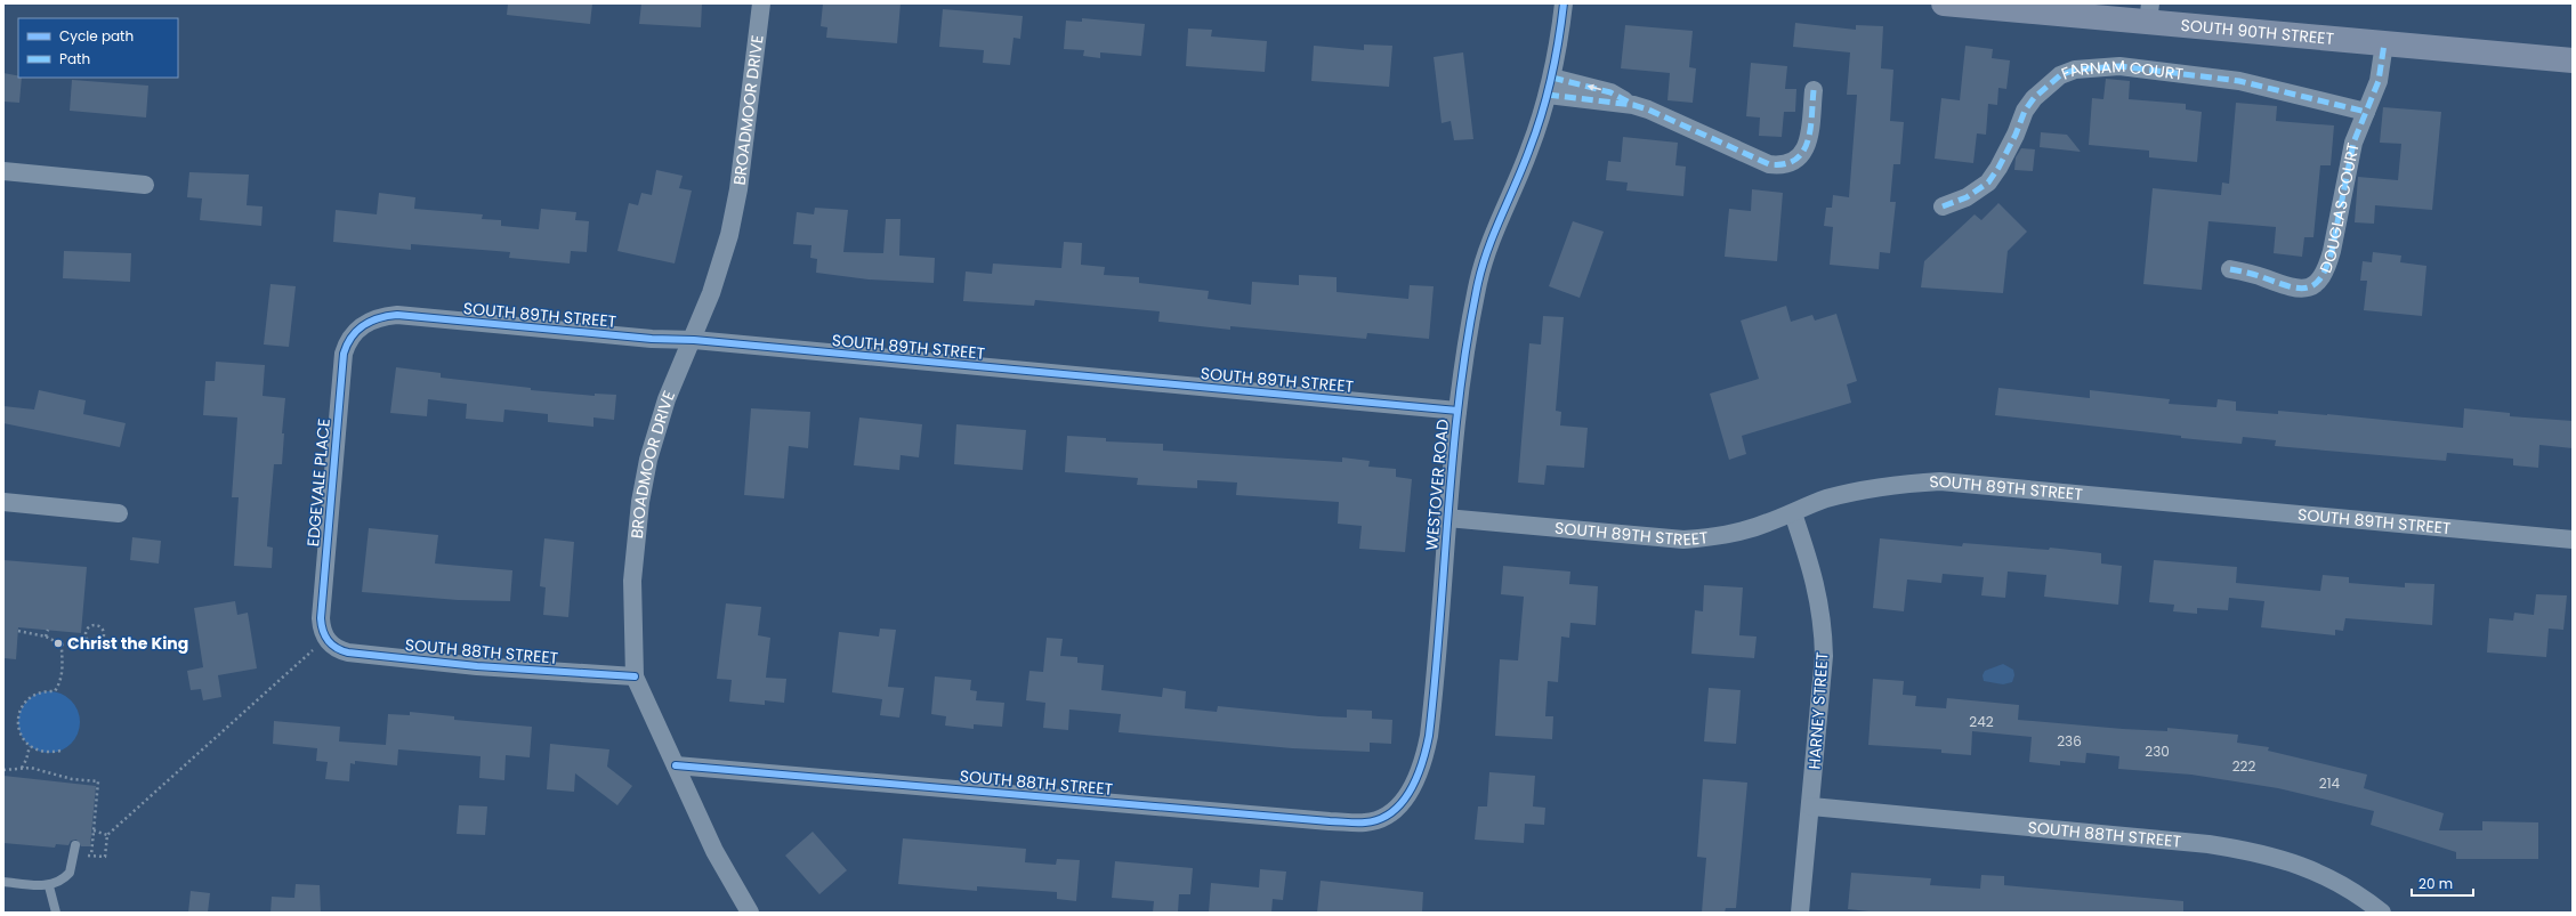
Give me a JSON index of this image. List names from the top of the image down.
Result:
{
  "streets": {
    "main road": ["SOUTH 90TH STREET"],
    "street": [
      "FARNAM COURT",
      "BROADMOOR DRIVE",
      "DOUGLAS COURT",
      "SOUTH 89TH STREET",
      "EDGEVALE PLACE",
      "WESTOVER ROAD",
      "SOUTH 88TH STREET",
      "HARNEY STREET"
    ]
  },
  "crossings": [
    ["SOUTH 90TH STREET", "DOUGLAS COURT"],
    ["FARNAM COURT", "DOUGLAS COURT"],
    ["BROADMOOR DRIVE", "SOUTH 89TH STREET"],
    ["BROADMOOR DRIVE", "SOUTH 88TH STREET"],
    ["SOUTH 89TH STREET", "EDGEVALE PLACE"],
    ["SOUTH 89TH STREET", "WESTOVER ROAD"],
    ["SOUTH 89TH STREET", "HARNEY STREET"],
    ["EDGEVALE PLACE", "SOUTH 88TH STREET"],
    ["WESTOVER ROAD", "SOUTH 88TH STREET"],
    ["SOUTH 88TH STREET", "HARNEY STREET"]
  ],
  "places": ["Christ the King"],
  "house_numbers": [
    "242",
    "236",
    "230",
    "222",
    "214"
  ],
  "legend": ["Cycle path", "Path"],
  "scale_bar": "20 m"
}
